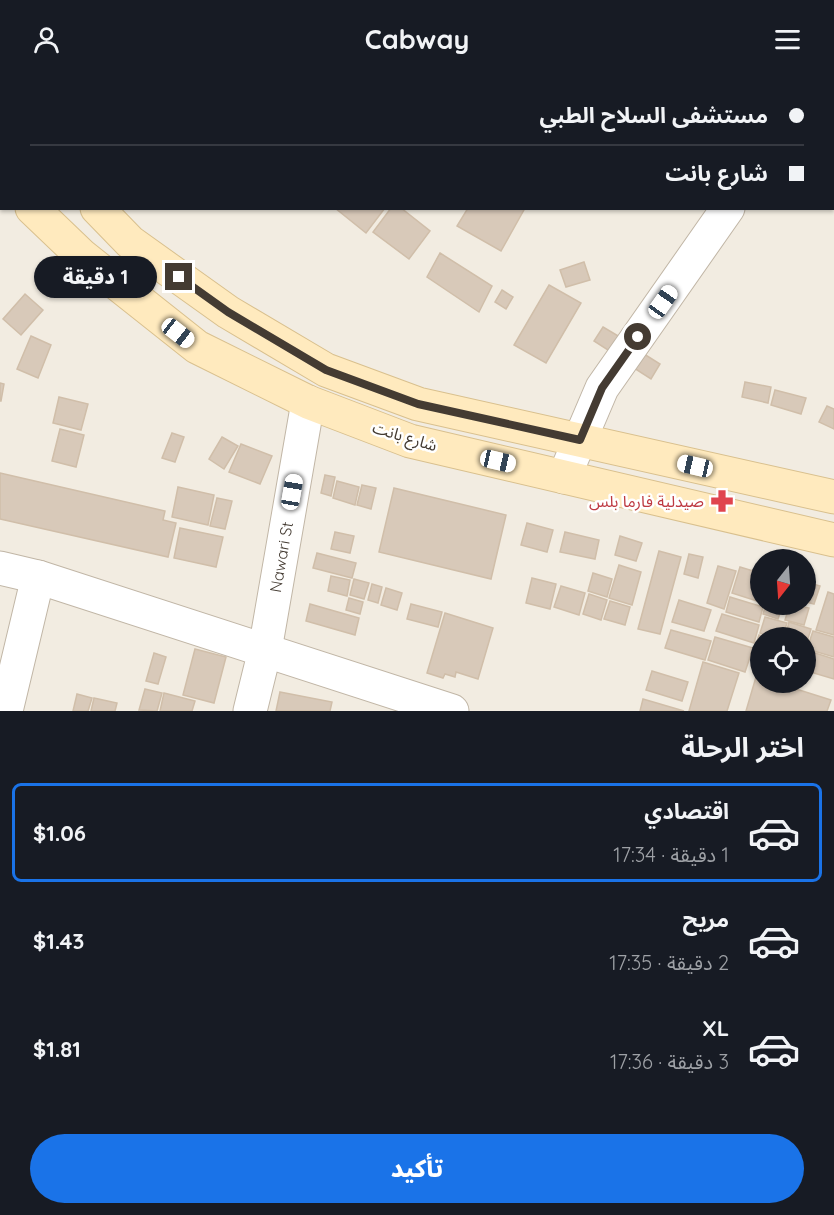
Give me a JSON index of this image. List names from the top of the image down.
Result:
{
  "streets": {
    "main road": ["شارع بانت"],
    "street": ["Nawari St"]
  },
  "crossings": [
    ["شارع بانت", "Nawari St"]
  ],
  "places": {
    "pharmacy": ["صيدلية فارما بلس"]
  },
  "north": "bottom",
  "page": {
    "header": "Cabway",
    "banner": ["مستشفى السلاح الطبي", "شارع بانت"],
    "bubble": "1 دقيقة",
    "heading": "اختر الرحلة",
    "list": [
      {
        "name": "اقتصادي",
        "note": "1 دقيقة · 17:34",
        "value": "$1.06"
      },
      {
        "name": "مريح",
        "note": "2 دقيقة · 17:35",
        "value": "$1.43"
      },
      {
        "name": "XL",
        "note": "3 دقيقة · 17:36",
        "value": "$1.81"
      }
    ],
    "buttons": "تأكيد"
  }
}
